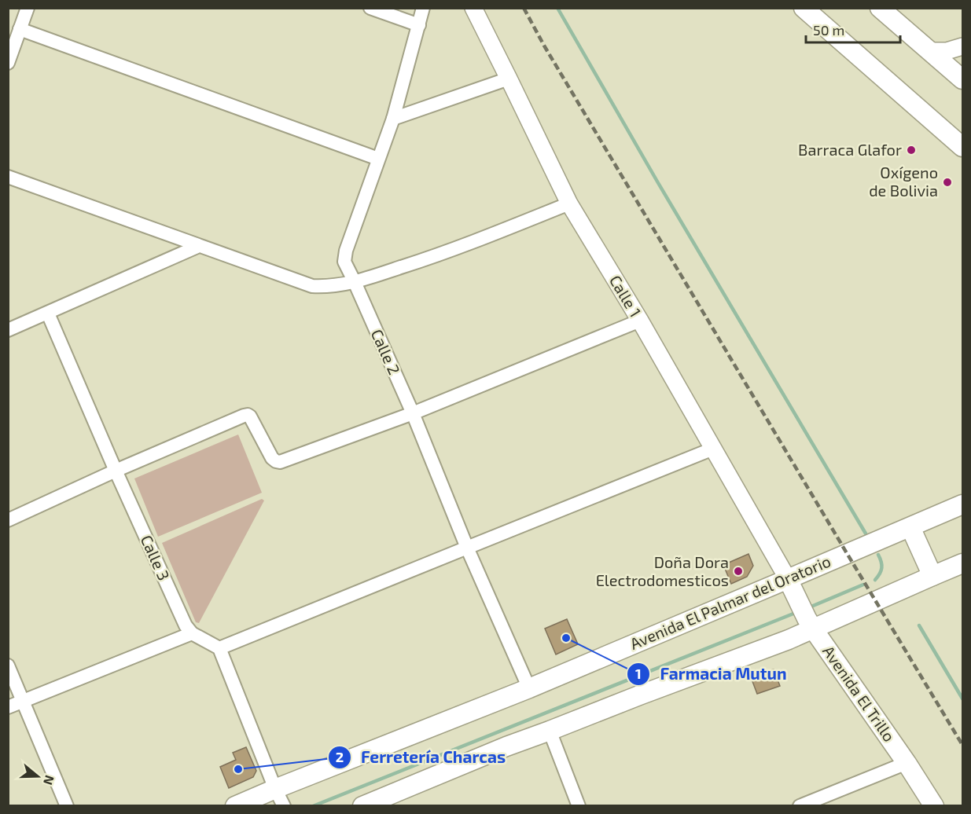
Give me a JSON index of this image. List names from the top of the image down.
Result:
{
  "streets": {
    "main road": ["Avenida El Palmar del Oratorio", "Avenida El Trillo"],
    "street": ["Calle 1", "Calle 2", "Calle 3"]
  },
  "crossings": [
    ["Calle 1", "Avenida El Palmar del Oratorio"],
    ["Calle 1", "Avenida El Trillo"],
    ["Calle 2", "Avenida El Palmar del Oratorio"],
    ["Avenida El Palmar del Oratorio", "Avenida El Trillo"]
  ],
  "places": [
    "Barraca Glafor",
    "Oxígeno de Bolivia",
    "Doña Dora Electrodomesticos",
    "Farmacia Mutun",
    "Ferretería Charcas"
  ],
  "scale_bar": "50 m",
  "north": "right"
}
